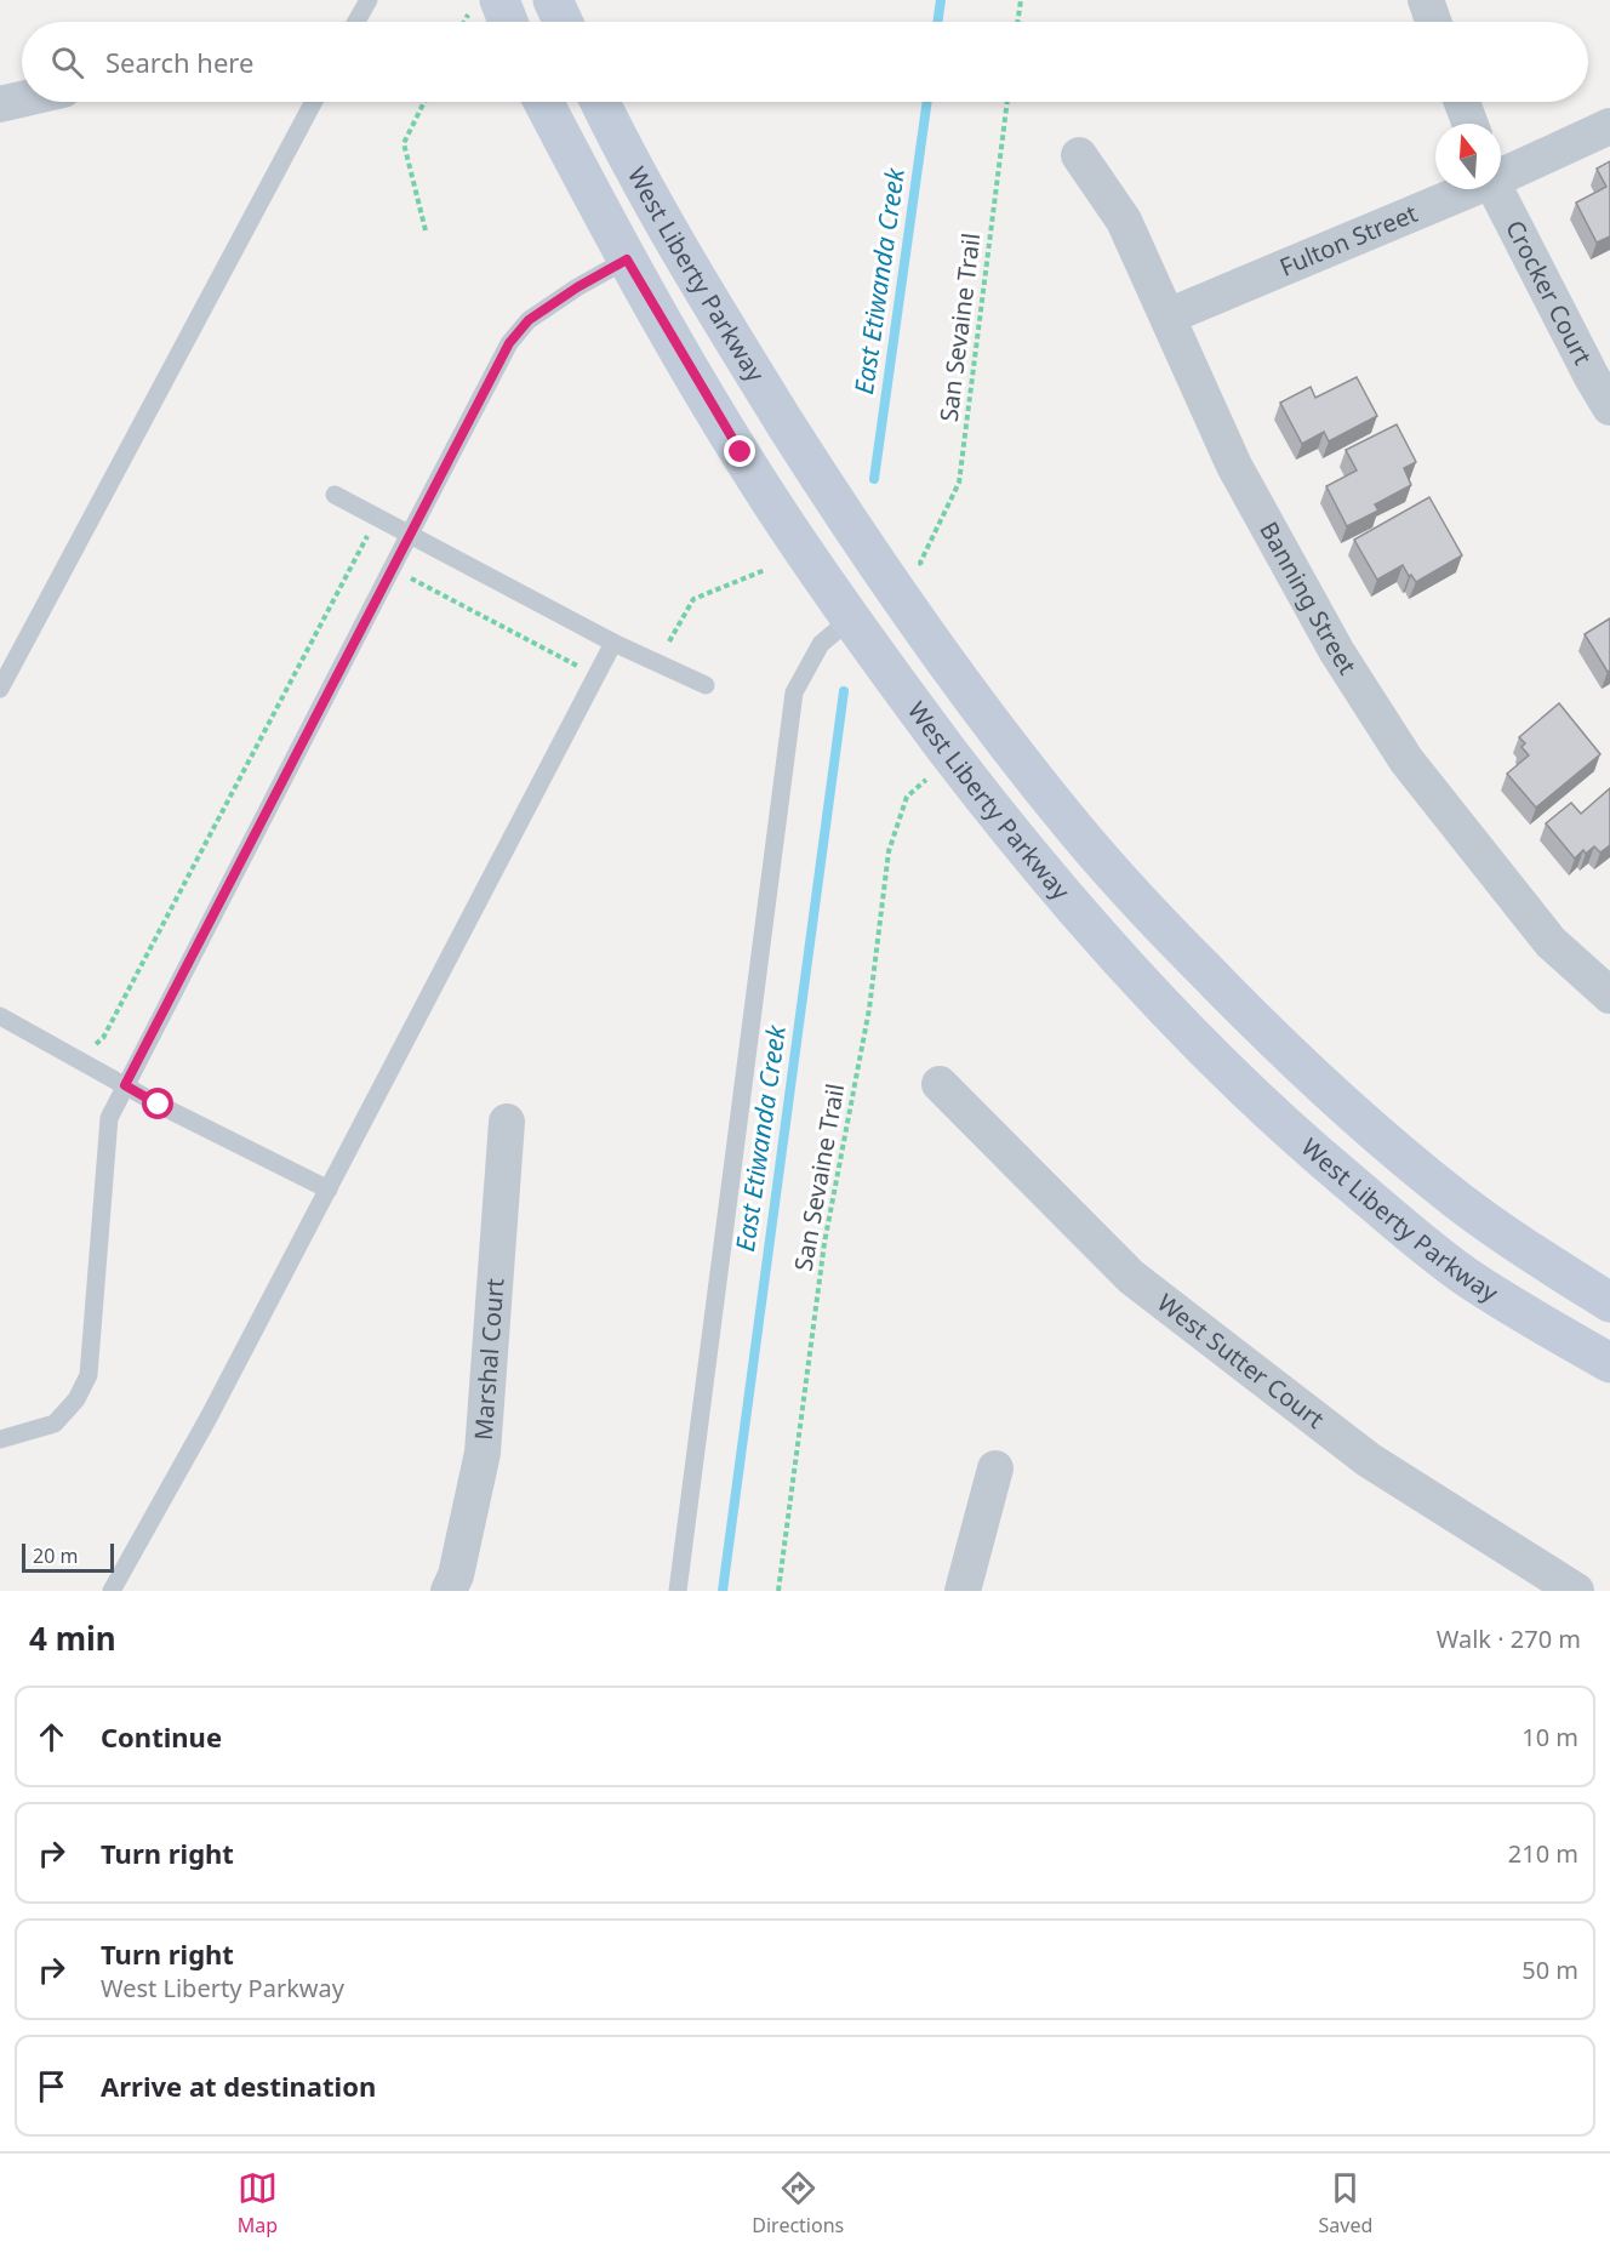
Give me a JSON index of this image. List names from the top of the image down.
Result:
{
  "streets": {
    "street": [
      "Fulton Street",
      "West Liberty Parkway",
      "Crocker Court",
      "Banning Street",
      "Marshal Court",
      "West Sutter Court"
    ],
    "path": ["San Sevaine Trail"]
  },
  "crossings": [
    ["Fulton Street", "Banning Street"]
  ],
  "water": ["East Etiwanda Creek"],
  "scale_bar": "20 m",
  "north": "top",
  "page": {
    "search": "Search here",
    "scale": "20 m",
    "heading": ["4 min", "Walk · 270 m"],
    "list": [
      ["Continue", "10 m"],
      ["Turn right", "210 m"],
      ["Turn right", "West Liberty Parkway", "50 m"],
      "Arrive at destination"
    ],
    "nav": ["Map", "Directions", "Saved"]
  }
}
